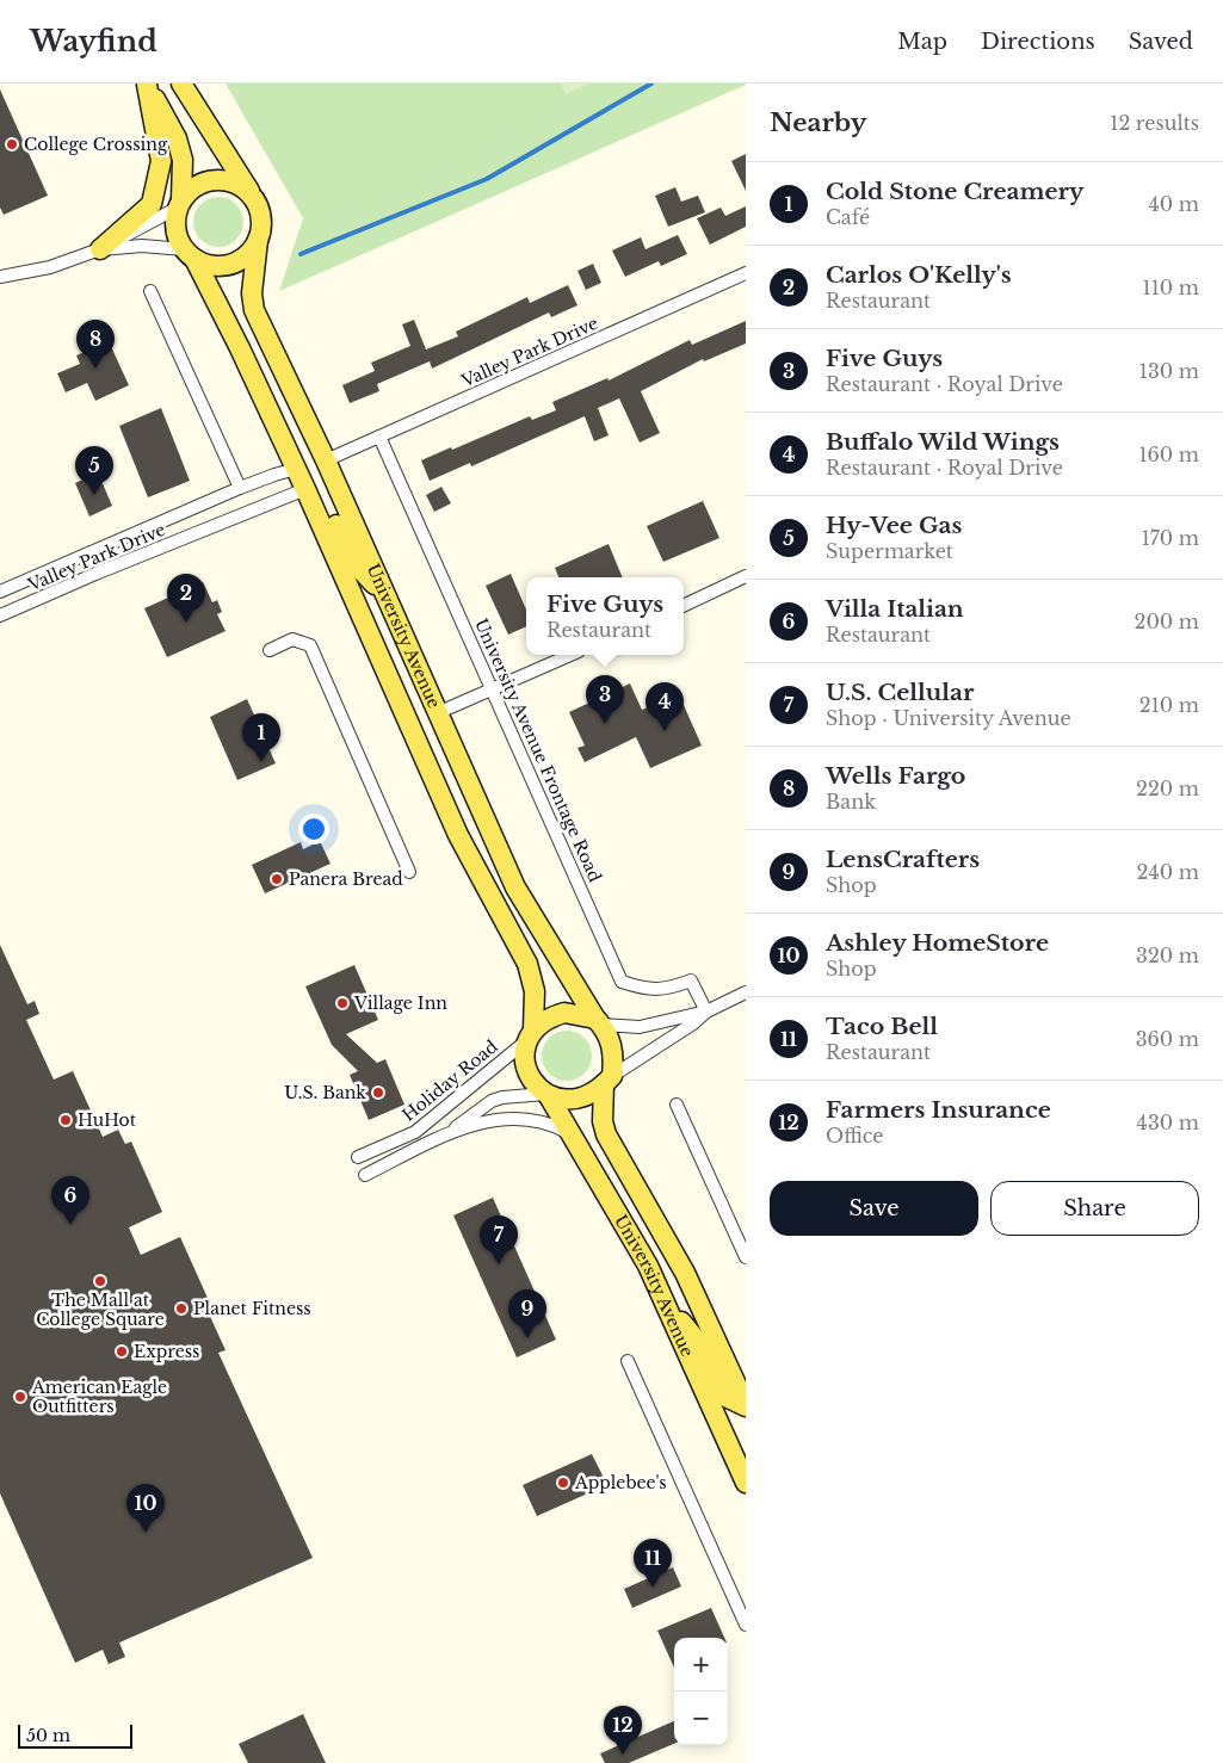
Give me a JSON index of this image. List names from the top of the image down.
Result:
{
  "streets": {
    "main road": ["University Avenue"],
    "street": ["Valley Park Drive", "University Avenue Frontage Road", "Holiday Road"]
  },
  "crossings": [
    ["Valley Park Drive", "University Avenue"],
    ["Valley Park Drive", "University Avenue Frontage Road"],
    ["University Avenue", "Holiday Road"]
  ],
  "places": [
    "College Crossing",
    "Panera Bread",
    "Village Inn",
    "U.S. Bank",
    "HuHot",
    "The Mall at College Square",
    "Planet Fitness",
    "Express",
    "American Eagle Outfitters",
    "Applebee's"
  ],
  "scale_bar": "50 m",
  "page": {
    "header": "Wayfind",
    "nav": ["Map", "Directions", "Saved"],
    "heading": ["Nearby", "12 results"],
    "list": [
      {
        "mark": "1",
        "name": "Cold Stone Creamery",
        "note": "Café",
        "value": "40 m"
      },
      {
        "mark": "2",
        "name": "Carlos O'Kelly's",
        "note": "Restaurant",
        "value": "110 m"
      },
      {
        "mark": "3",
        "name": "Five Guys",
        "note": "Restaurant · Royal Drive",
        "value": "130 m"
      },
      {
        "mark": "4",
        "name": "Buffalo Wild Wings",
        "note": "Restaurant · Royal Drive",
        "value": "160 m"
      },
      {
        "mark": "5",
        "name": "Hy-Vee Gas",
        "note": "Supermarket",
        "value": "170 m"
      },
      {
        "mark": "6",
        "name": "Villa Italian",
        "note": "Restaurant",
        "value": "200 m"
      },
      {
        "mark": "7",
        "name": "U.S. Cellular",
        "note": "Shop · University Avenue",
        "value": "210 m"
      },
      {
        "mark": "8",
        "name": "Wells Fargo",
        "note": "Bank",
        "value": "220 m"
      },
      {
        "mark": "9",
        "name": "LensCrafters",
        "note": "Shop",
        "value": "240 m"
      },
      {
        "mark": "10",
        "name": "Ashley HomeStore",
        "note": "Shop",
        "value": "320 m"
      },
      {
        "mark": "11",
        "name": "Taco Bell",
        "note": "Restaurant",
        "value": "360 m"
      },
      {
        "mark": "12",
        "name": "Farmers Insurance",
        "note": "Office",
        "value": "430 m"
      }
    ],
    "pins": [
      "8",
      "5",
      "2",
      "3",
      "4",
      "1",
      "6",
      "7",
      "9",
      "10",
      "11",
      "12"
    ],
    "popup": ["Five Guys", "Restaurant"],
    "buttons": ["Save", "Share"],
    "map_buttons": ["+", "−"],
    "scale": "50 m"
  }
}
